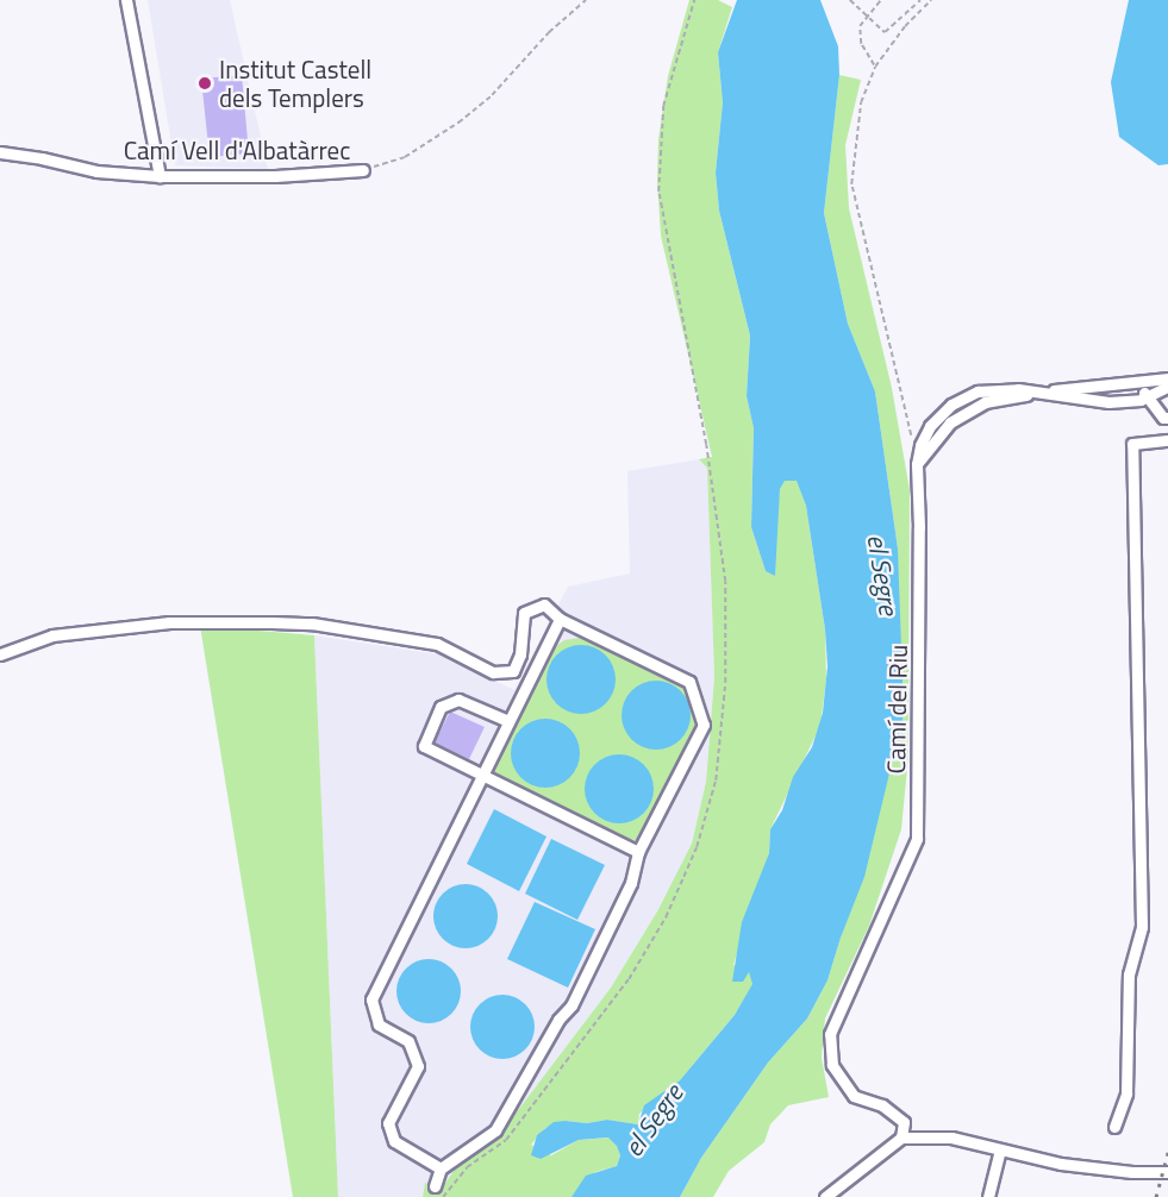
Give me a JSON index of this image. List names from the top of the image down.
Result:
{
  "streets": {
    "street": ["Camí Vell d'Albatàrrec", "Camí del Riu"]
  },
  "water": ["el Segre"],
  "places": ["Institut Castell dels Templers"]
}
